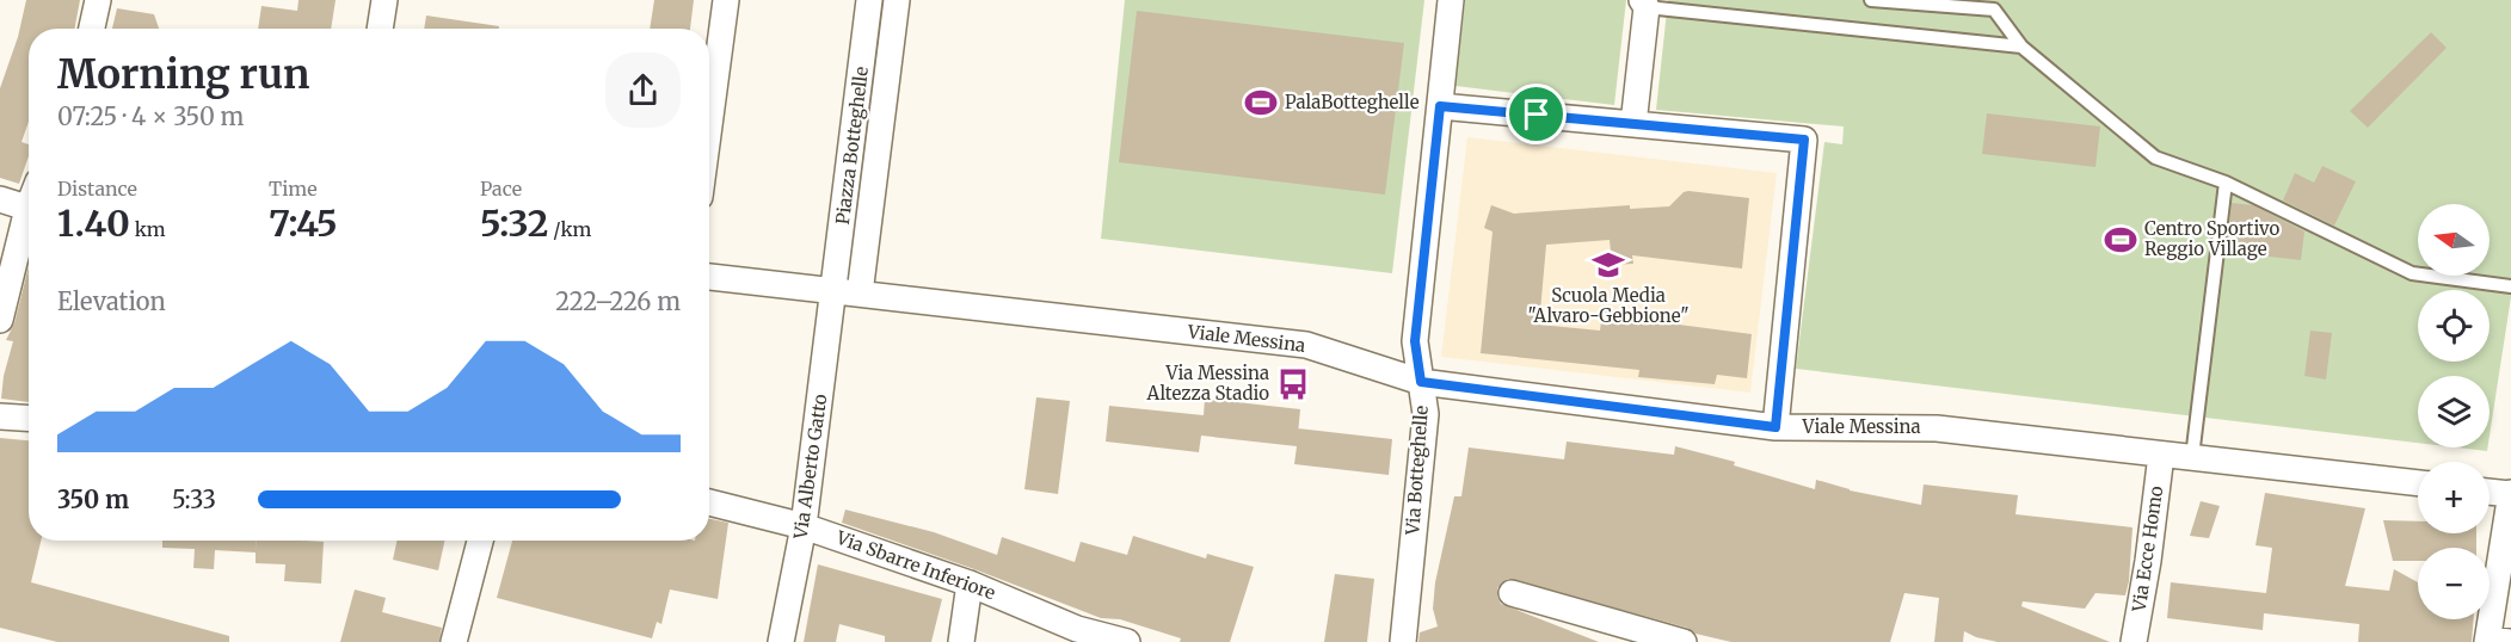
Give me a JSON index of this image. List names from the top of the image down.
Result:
{
  "streets": {
    "street": [
      "Piazza Botteghelle",
      "Viale Messina",
      "Via Alberto Gatto",
      "Via Botteghelle",
      "Via Ecce Homo",
      "Via Sbarre Inferiore"
    ]
  },
  "crossings": [
    ["Piazza Botteghelle", "Viale Messina"],
    ["Piazza Botteghelle", "Via Alberto Gatto"],
    ["Viale Messina", "Via Alberto Gatto"],
    ["Viale Messina", "Via Botteghelle"],
    ["Viale Messina", "Via Ecce Homo"],
    ["Via Alberto Gatto", "Via Sbarre Inferiore"]
  ],
  "places": {
    "sports": ["PalaBotteghelle", "Centro Sportivo Reggio Village"],
    "school or university": ["Scuola Media \"Alvaro-Gebbione\""],
    "bus stop": ["Via Messina Altezza Stadio"]
  },
  "north": "left",
  "page": {
    "heading": ["Morning run", "07:25 · 4 × 350 m"],
    "stats": [
      ["Distance", "1.40 km"],
      ["Time", "7:45"],
      ["Pace", "5:32 /km"]
    ],
    "map_buttons": ["+", "−"],
    "chart": ["Elevation", "222–226 m"],
    "list": [
      {
        "name": "350 m",
        "note": "5:33"
      }
    ]
  }
}
